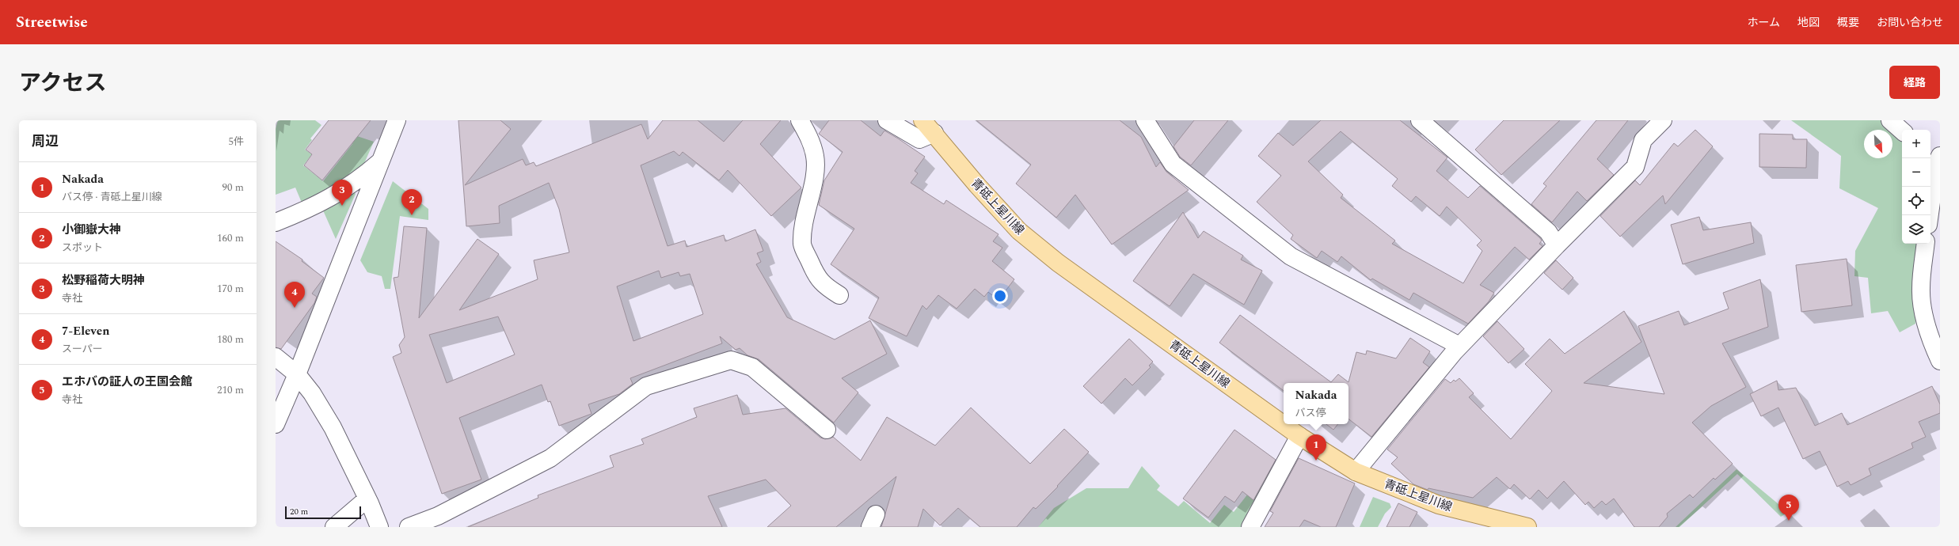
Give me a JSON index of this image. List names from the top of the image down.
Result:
{
  "streets": {
    "main road": ["青砥上星川線"]
  },
  "scale_bar": "20 m",
  "north": "bottom right",
  "page": {
    "header": "Streetwise",
    "nav": [
      "ホーム",
      "地図",
      "概要",
      "お問い合わせ"
    ],
    "title": "アクセス",
    "buttons": "経路",
    "heading": ["周辺", "5件"],
    "map_buttons": ["+", "−"],
    "list": [
      {
        "mark": "1",
        "name": "Nakada",
        "note": "バス停 · 青砥上星川線",
        "value": "90 m"
      },
      {
        "mark": "2",
        "name": "小御嶽大神",
        "note": "スポット",
        "value": "160 m"
      },
      {
        "mark": "3",
        "name": "松野稲荷大明神",
        "note": "寺社",
        "value": "170 m"
      },
      {
        "mark": "4",
        "name": "7-Eleven",
        "note": "スーパー",
        "value": "180 m"
      },
      {
        "mark": "5",
        "name": "エホバの証人の王国会館",
        "note": "寺社",
        "value": "210 m"
      }
    ],
    "pins": [
      "3",
      "2",
      "4",
      "1",
      "5"
    ],
    "popup": ["Nakada", "バス停"],
    "scale": "20 m"
  }
}
